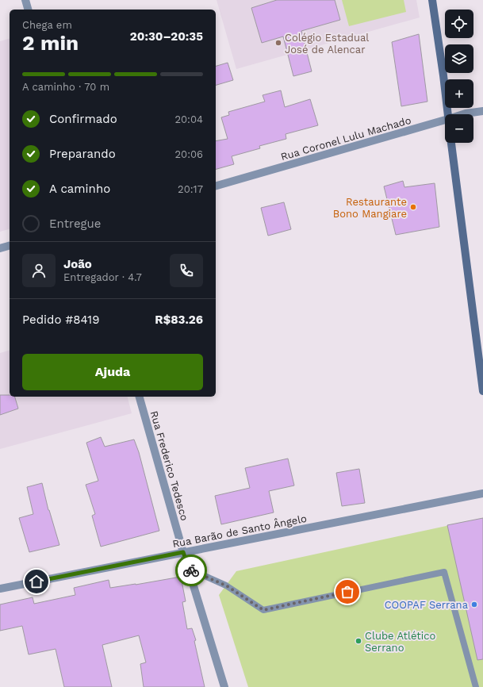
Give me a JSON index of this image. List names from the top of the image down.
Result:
{
  "streets": {
    "street": ["Rua Coronel Lulu Machado", "Rua Frederico Tedesco", "Rua Barão de Santo Ângelo"]
  },
  "crossings": [
    ["Rua Frederico Tedesco", "Rua Barão de Santo Ângelo"]
  ],
  "places": [
    "Colégio Estadual José de Alencar",
    "Restaurante Bono Mangiare",
    "COOPAF Serrana",
    "Clube Atlético Serrano"
  ],
  "page": {
    "map_buttons": ["+", "−"],
    "heading": ["2 min", "Chega em", "20:30–20:35"],
    "panel": [
      "João",
      "Entregador · 4.7",
      "Pedido #8419",
      "R$83.26"
    ],
    "bar": "A caminho · 70 m",
    "list": [
      ["Confirmado", "20:04"],
      ["Preparando", "20:06"],
      ["A caminho", "20:17"],
      "Entregue"
    ],
    "buttons": "Ajuda"
  }
}
